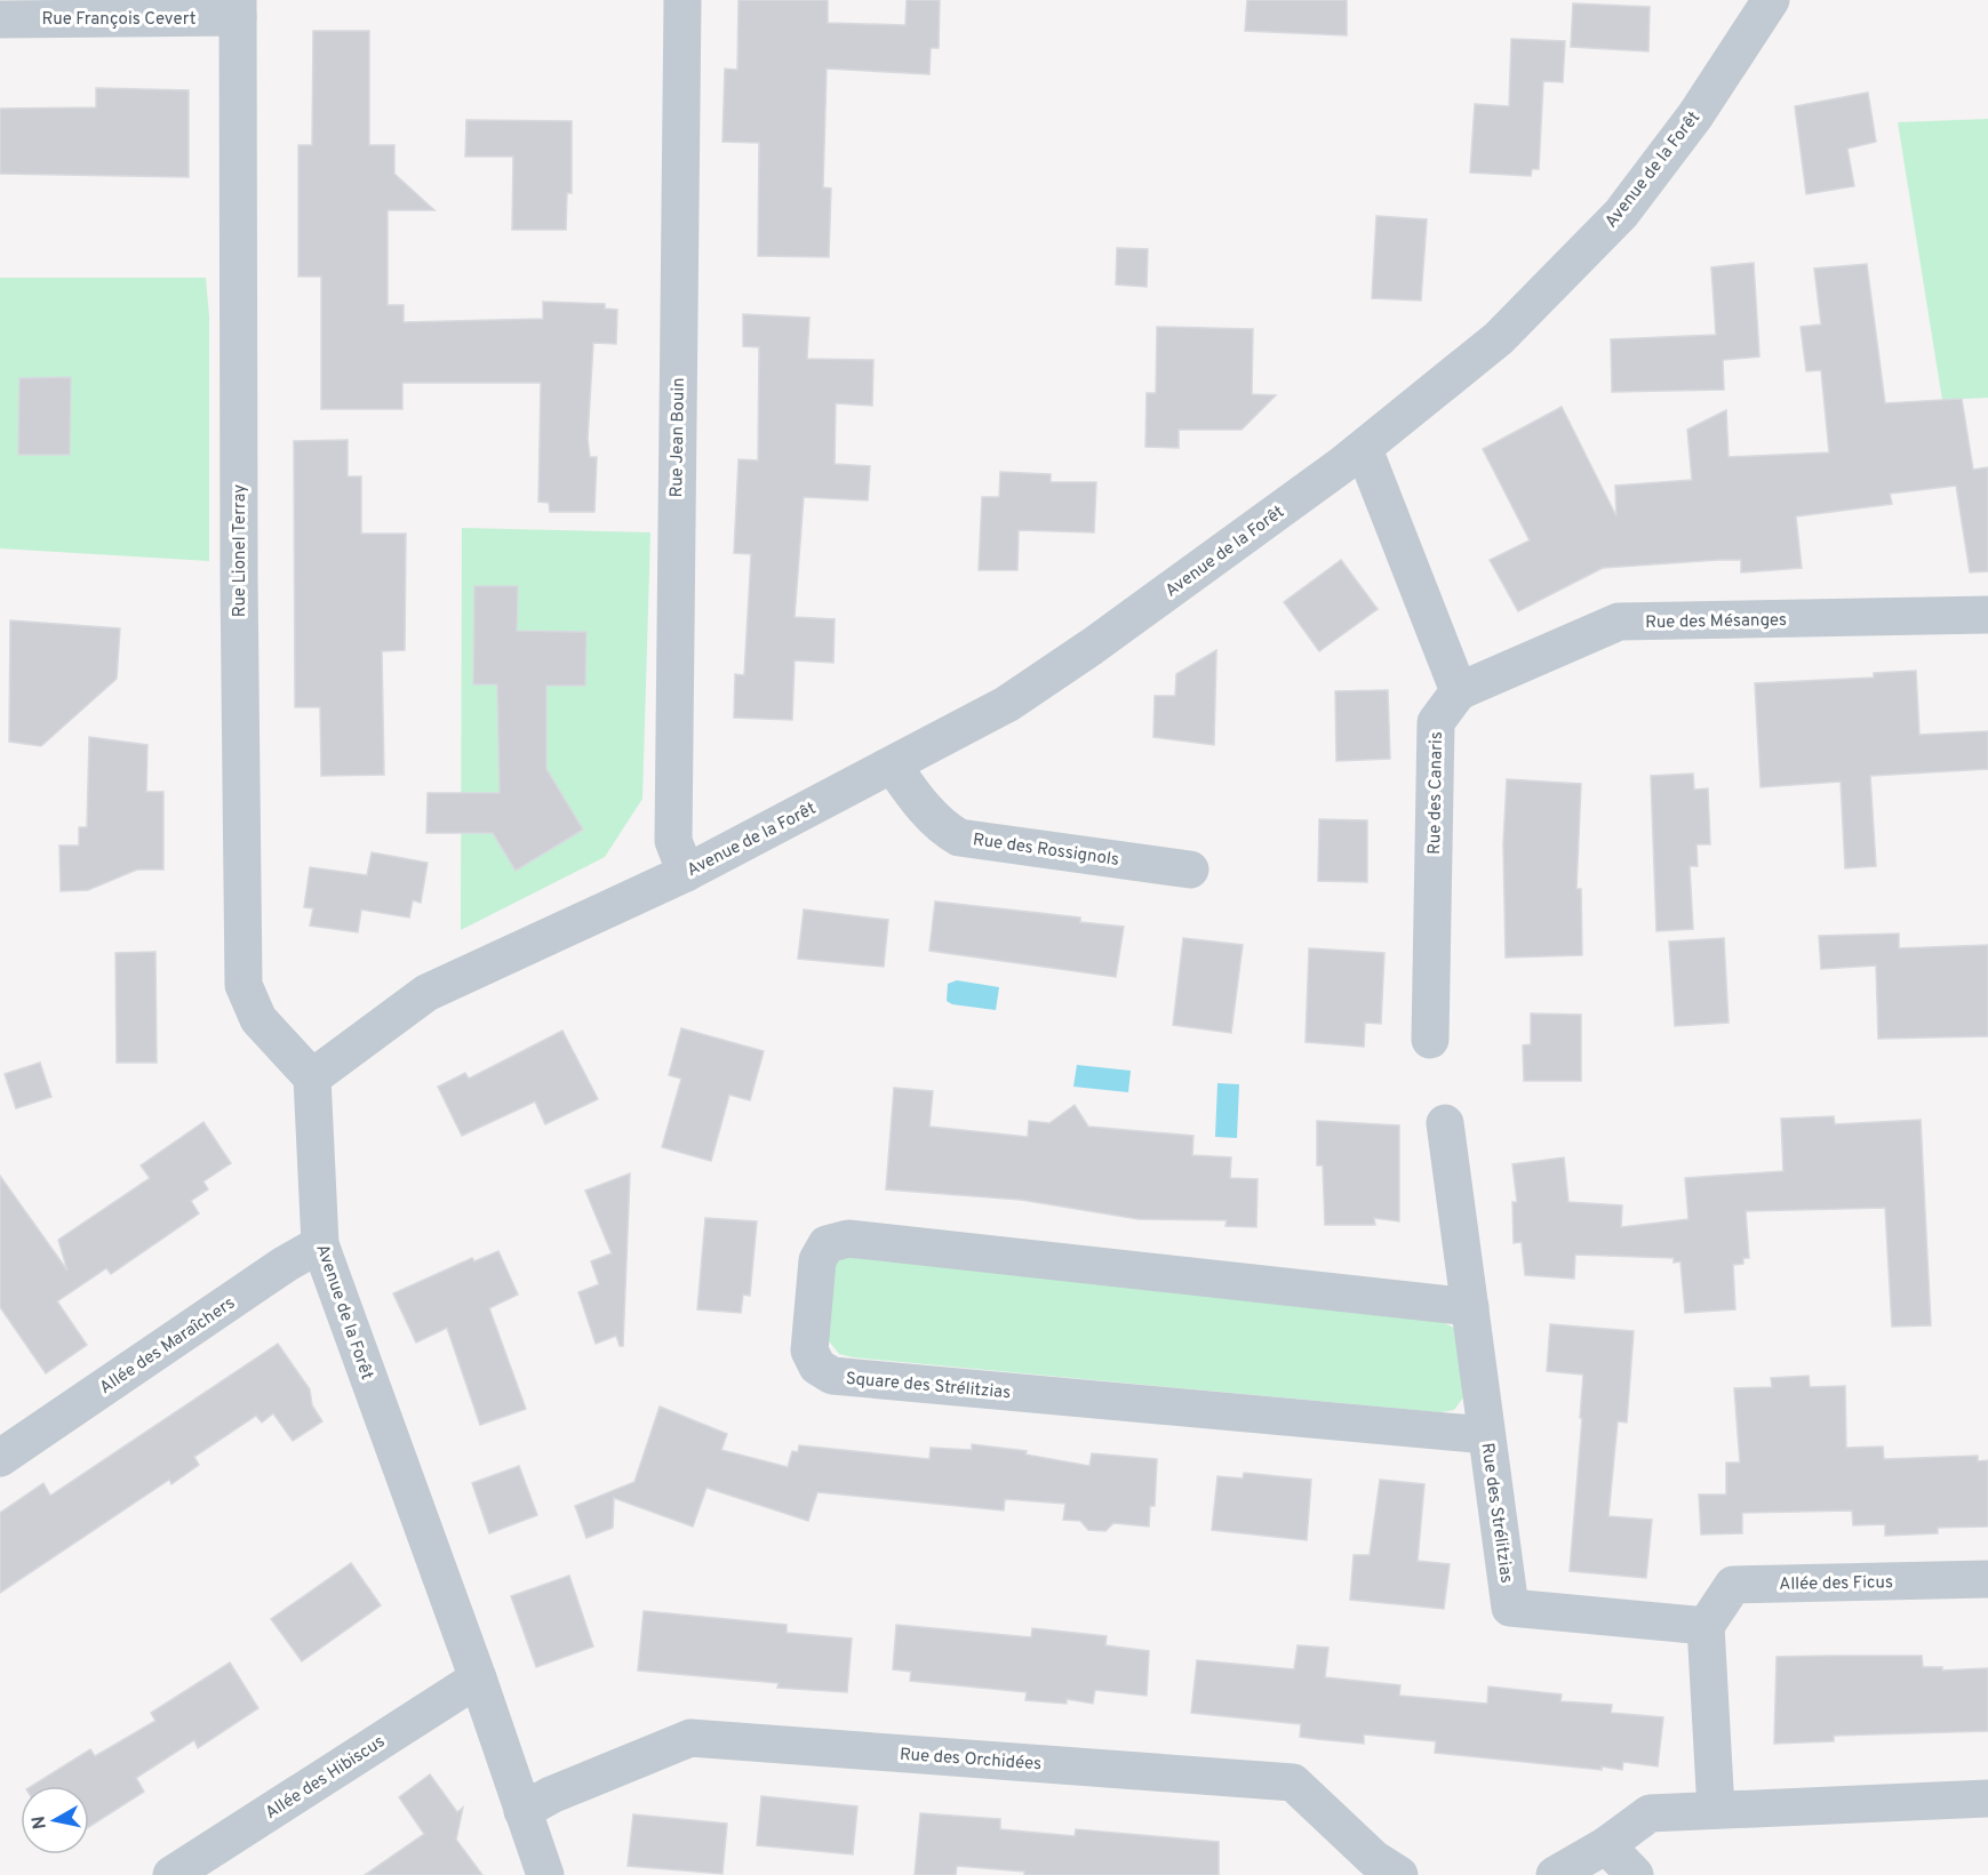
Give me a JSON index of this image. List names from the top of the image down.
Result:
{
  "streets": {
    "street": [
      "Rue François Cevert",
      "Avenue de la Forêt",
      "Rue Jean Bouin",
      "Rue Lionel Terray",
      "Rue des Mésanges",
      "Rue des Canaris",
      "Rue des Rossignols",
      "Allée des Maraîchers",
      "Square des Strélitzias",
      "Rue des Strélitzias",
      "Allée des Ficus",
      "Rue des Orchidées",
      "Allée des Hibiscus"
    ]
  },
  "crossings": [
    ["Rue François Cevert", "Rue Lionel Terray"],
    ["Avenue de la Forêt", "Rue Jean Bouin"],
    ["Avenue de la Forêt", "Rue Lionel Terray"],
    ["Avenue de la Forêt", "Rue des Rossignols"],
    ["Avenue de la Forêt", "Allée des Maraîchers"],
    ["Avenue de la Forêt", "Rue des Orchidées"],
    ["Avenue de la Forêt", "Allée des Hibiscus"],
    ["Rue des Mésanges", "Rue des Canaris"],
    ["Square des Strélitzias", "Rue des Strélitzias"],
    ["Rue des Strélitzias", "Allée des Ficus"]
  ],
  "north": "left"
}
